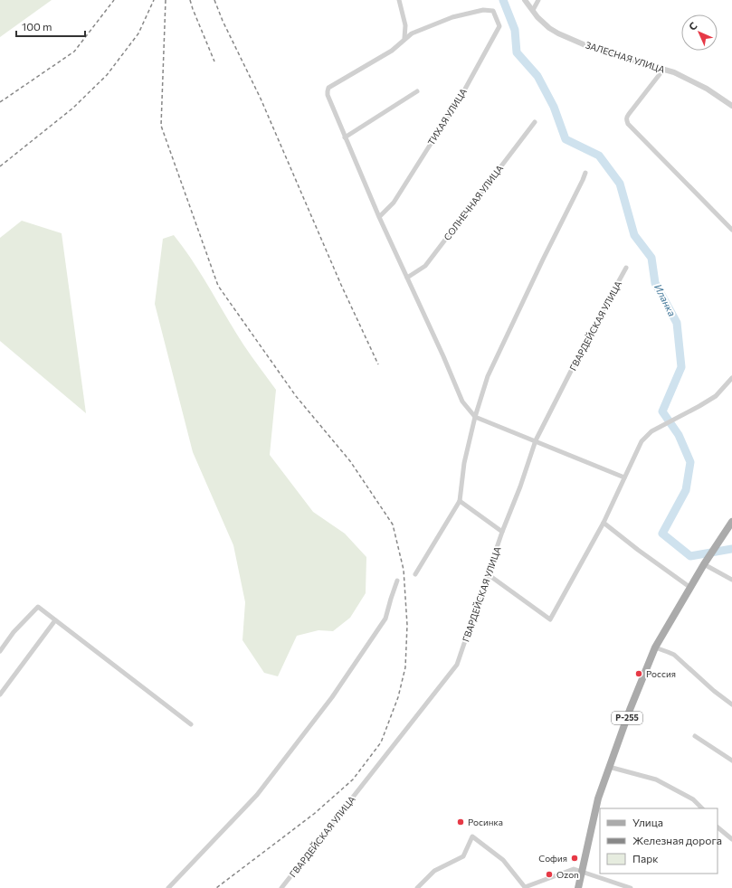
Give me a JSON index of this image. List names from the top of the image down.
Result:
{
  "streets": {
    "main road": ["Р-255"],
    "street": [
      "ЗАЛЕСНАЯ УЛИЦА",
      "ТИХАЯ УЛИЦА",
      "СОЛНЕЧНАЯ УЛИЦА",
      "ГВАРДЕЙСКАЯ УЛИЦА"
    ]
  },
  "water": ["Иланка"],
  "places": [
    "Россия",
    "Росинка",
    "София",
    "Ozon"
  ],
  "legend": ["Улица", "Железная дорога", "Парк"],
  "scale_bar": "100 m",
  "north": "top left"
}
